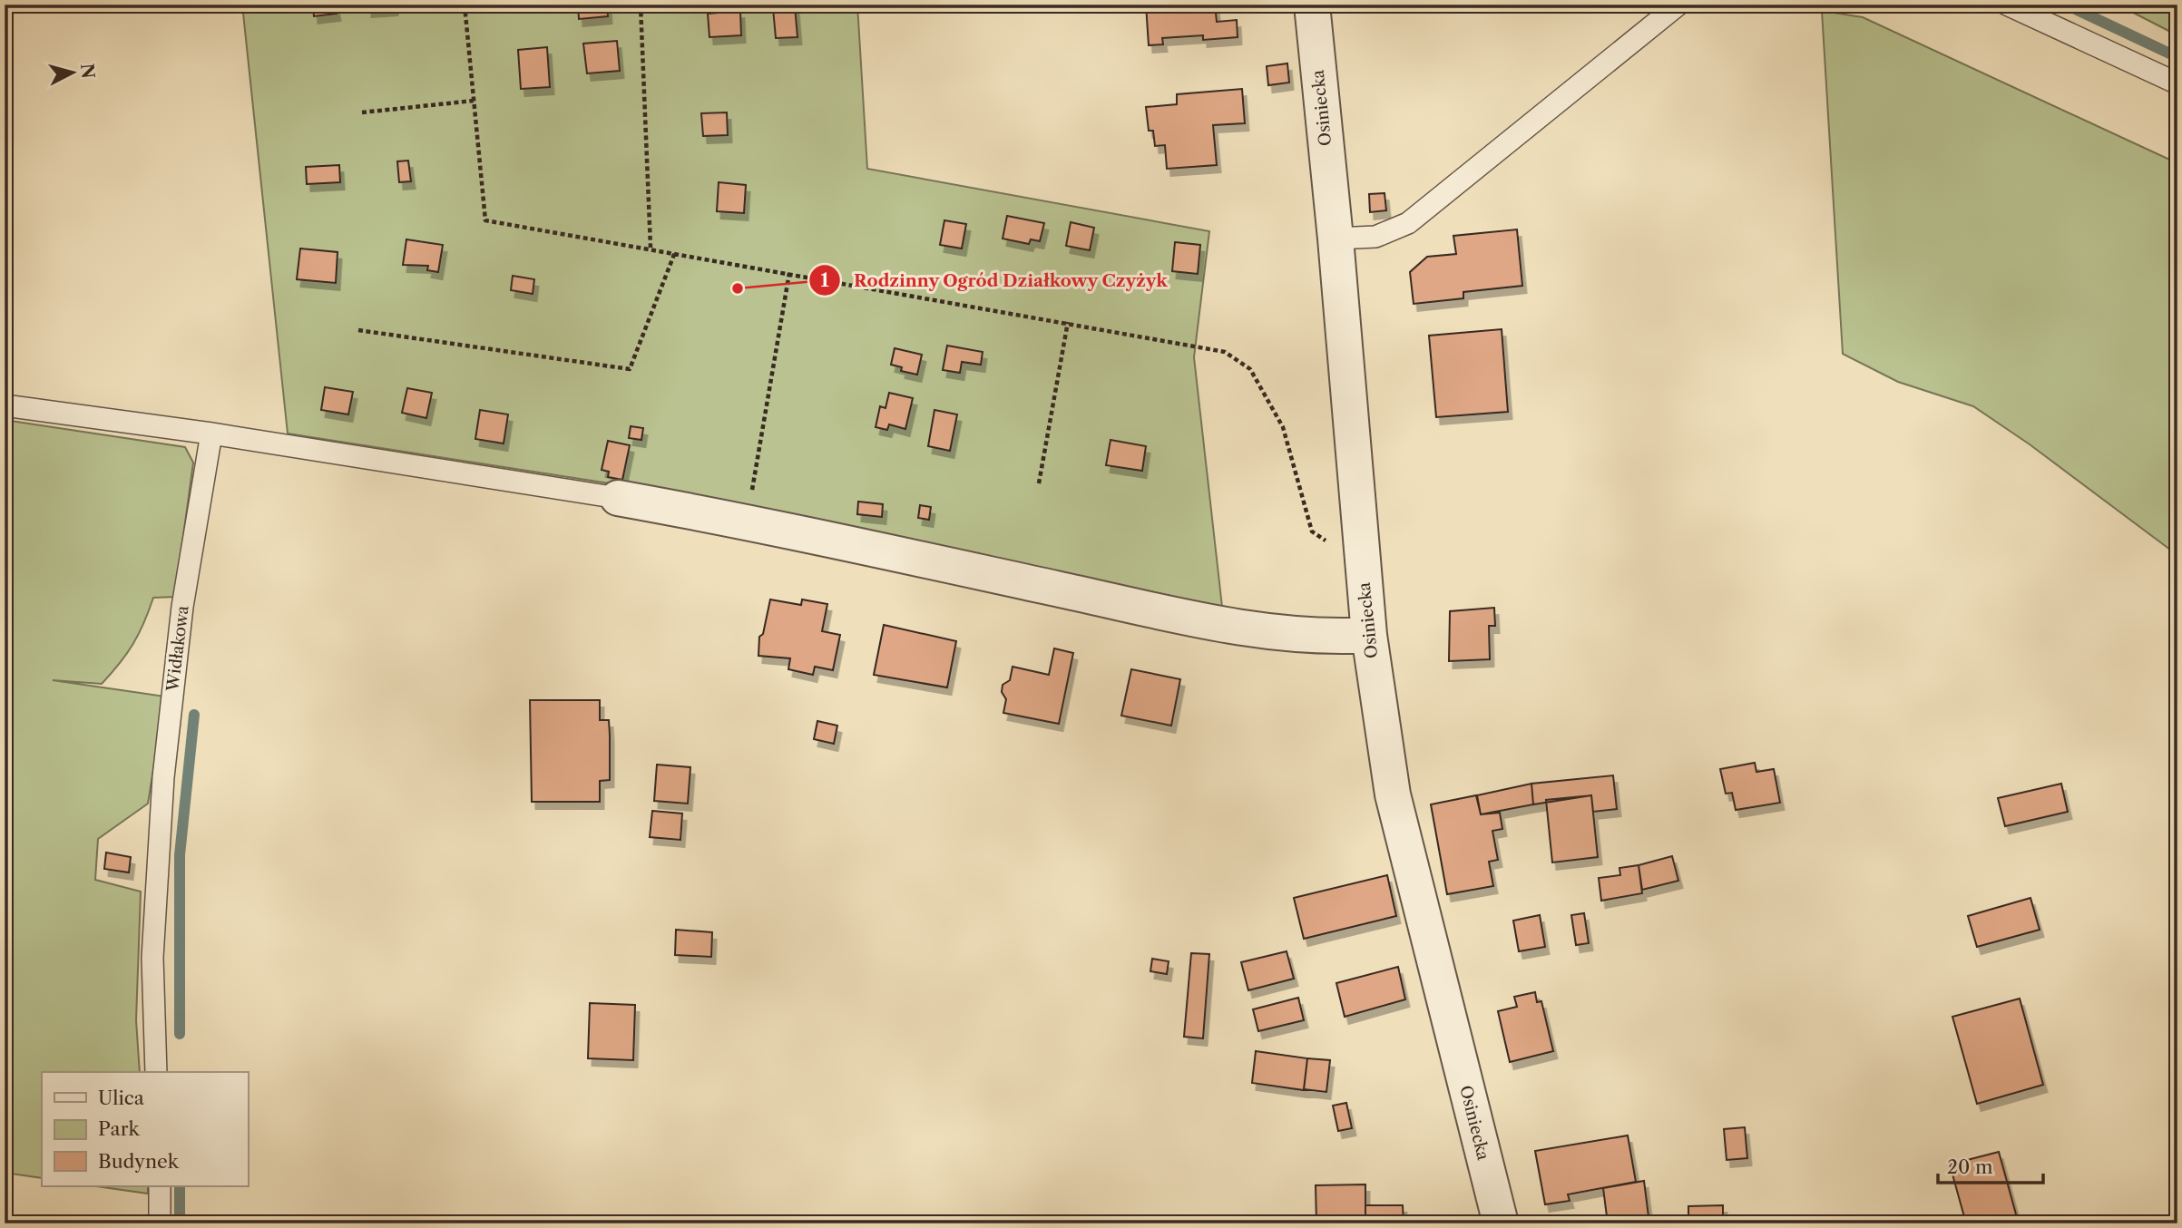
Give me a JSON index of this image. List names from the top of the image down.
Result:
{
  "streets": {
    "street": ["Osiniecka"],
    "lane": ["Widłakowa"]
  },
  "places": ["Rodzinny Ogród Działkowy Czyżyk"],
  "legend": ["Ulica", "Park", "Budynek"],
  "scale_bar": "20 m",
  "north": "right"
}
